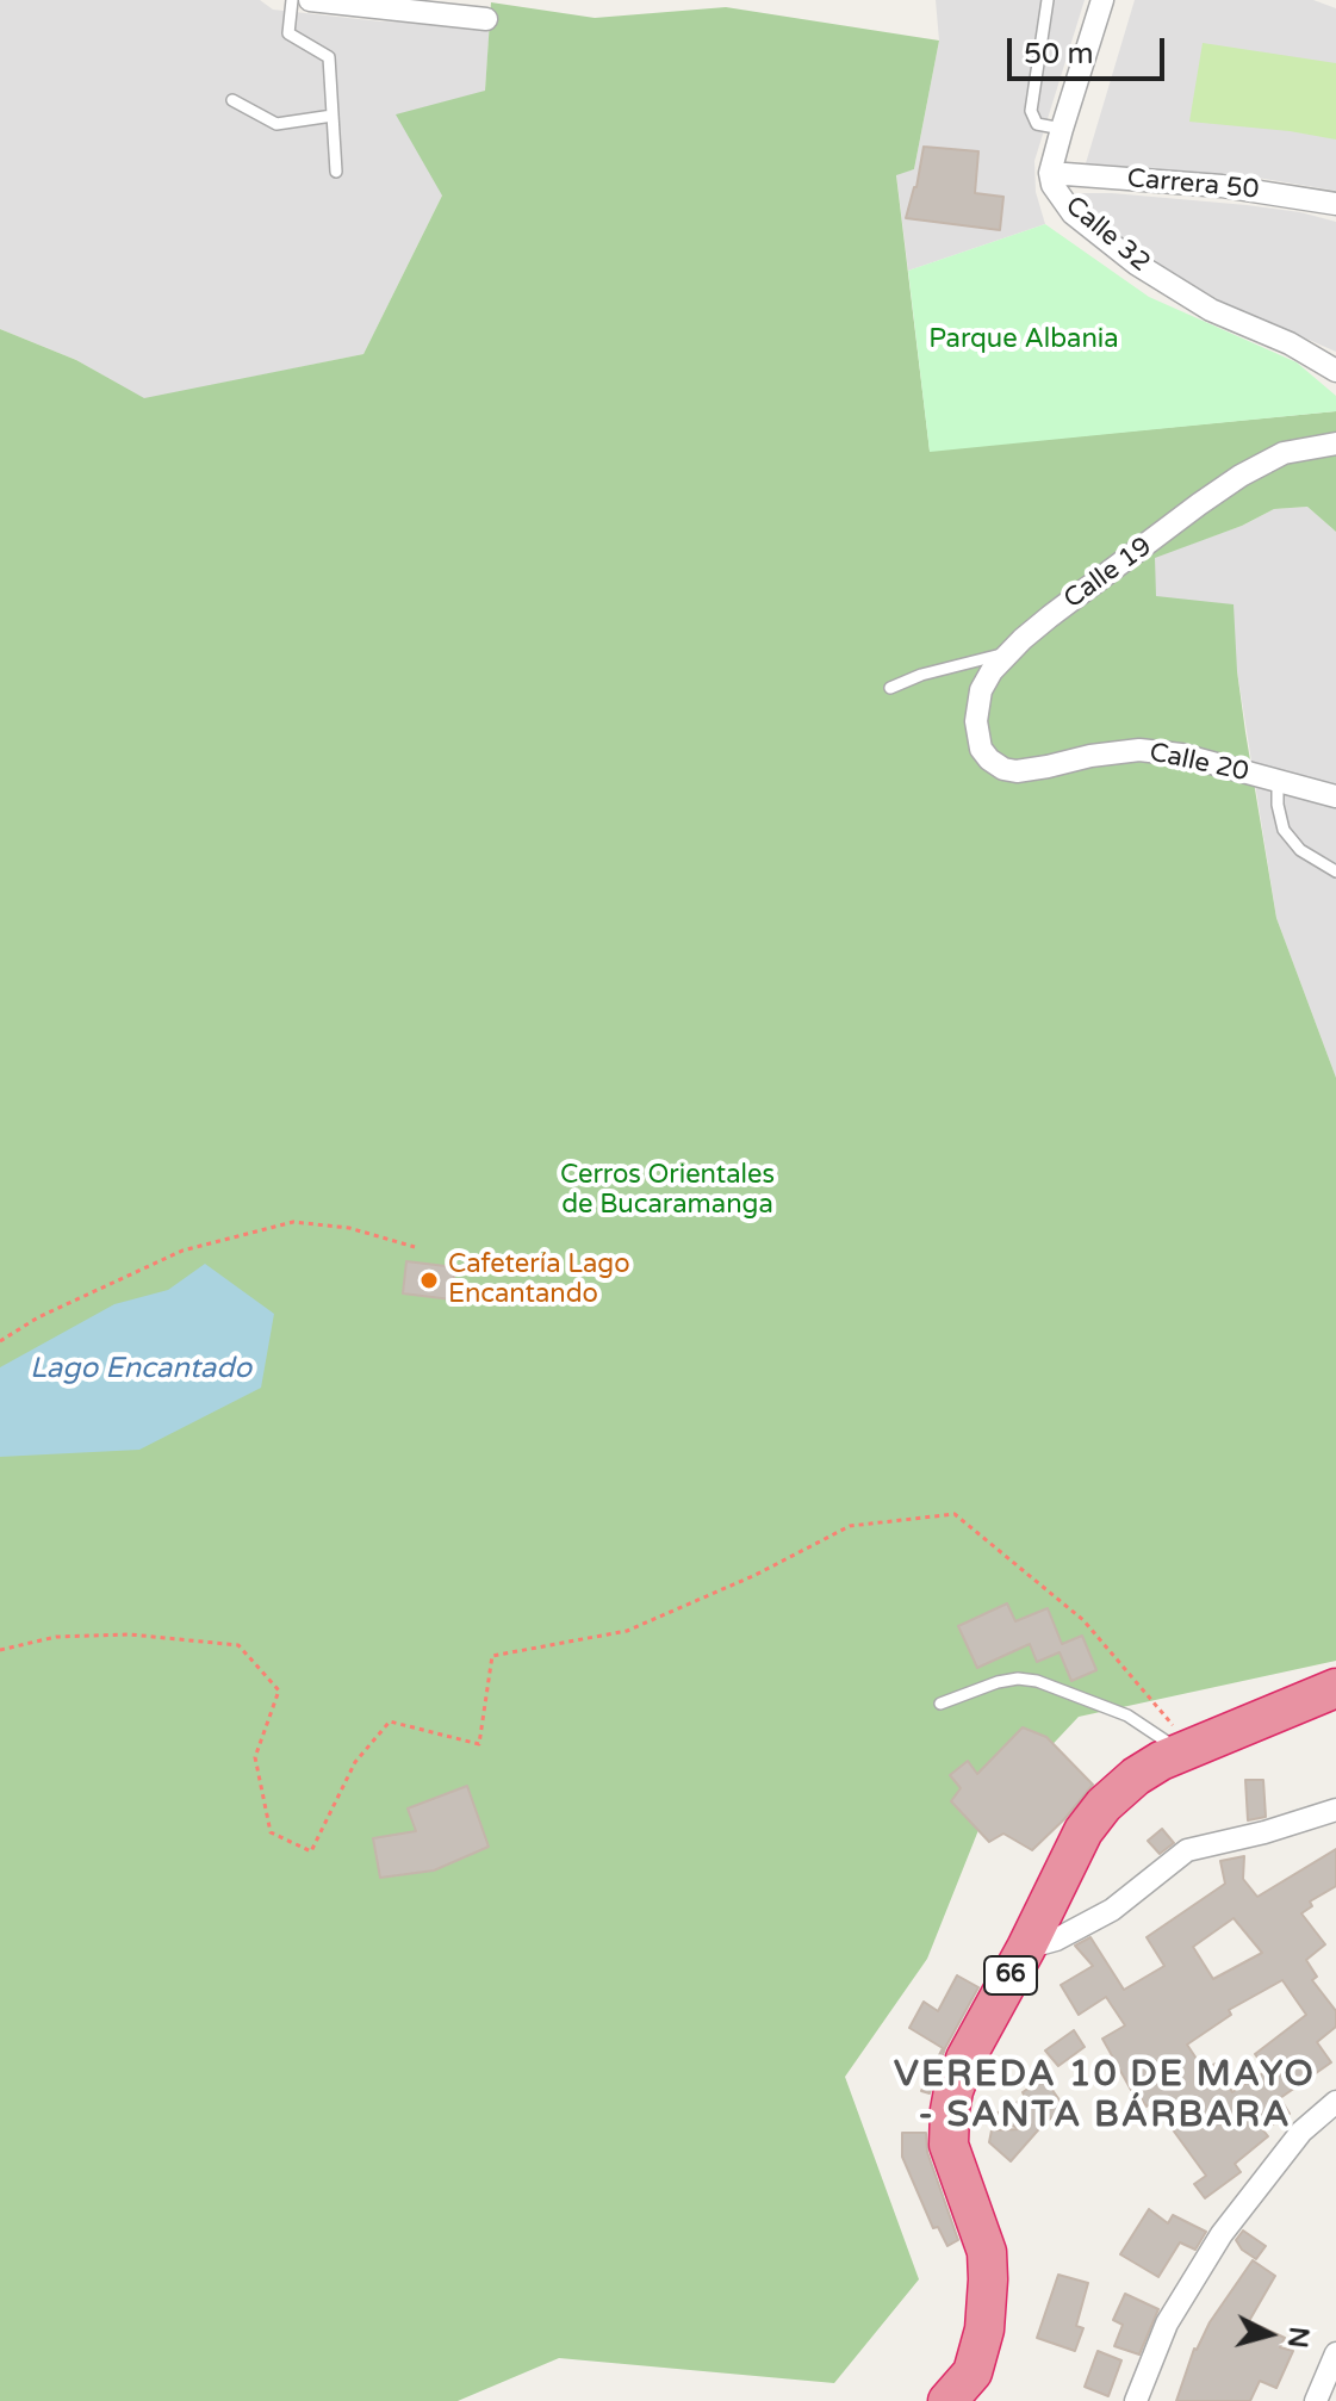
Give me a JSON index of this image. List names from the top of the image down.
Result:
{
  "streets": {
    "highway": ["66"],
    "street": [
      "Carrera 50",
      "Calle 32",
      "Calle 19",
      "Calle 20"
    ]
  },
  "crossings": [
    ["Carrera 50", "Calle 32"],
    ["Calle 19", "Calle 20"]
  ],
  "districts": ["VEREDA 10 DE MAYO - SANTA BÁRBARA"],
  "water": ["Lago Encantado"],
  "parks": ["Parque Albania", "Cerros Orientales de Bucaramanga"],
  "places": ["Cafetería Lago Encantando"],
  "scale_bar": "50 m",
  "north": "right"
}
